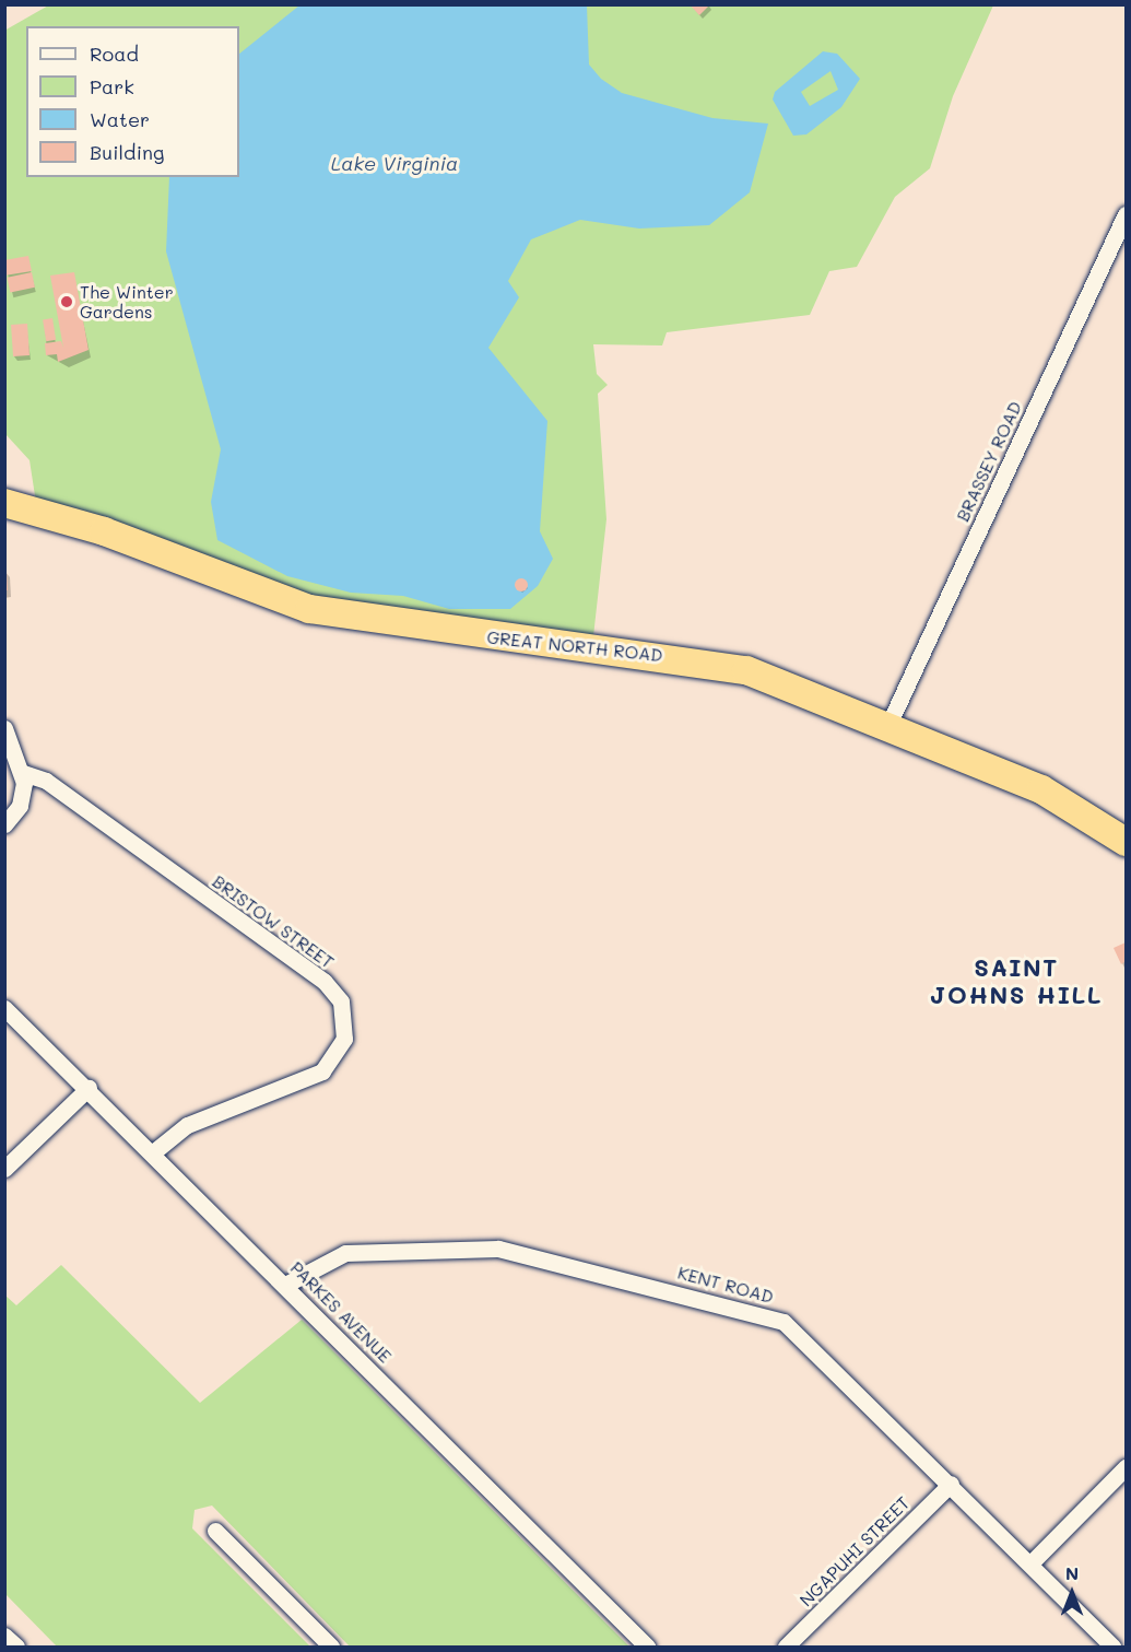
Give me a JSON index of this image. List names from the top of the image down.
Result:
{
  "streets": {
    "highway": ["GREAT NORTH ROAD"],
    "street": [
      "BRASSEY ROAD",
      "BRISTOW STREET",
      "KENT ROAD",
      "PARKES AVENUE",
      "NGAPUHI STREET"
    ]
  },
  "crossings": [
    ["BRASSEY ROAD", "GREAT NORTH ROAD"],
    ["BRISTOW STREET", "PARKES AVENUE"],
    ["KENT ROAD", "PARKES AVENUE"],
    ["KENT ROAD", "NGAPUHI STREET"]
  ],
  "districts": ["SAINT JOHNS HILL"],
  "water": ["Lake Virginia"],
  "places": ["The Winter Gardens"],
  "legend": [
    "Road",
    "Park",
    "Water",
    "Building"
  ],
  "north": "top"
}
